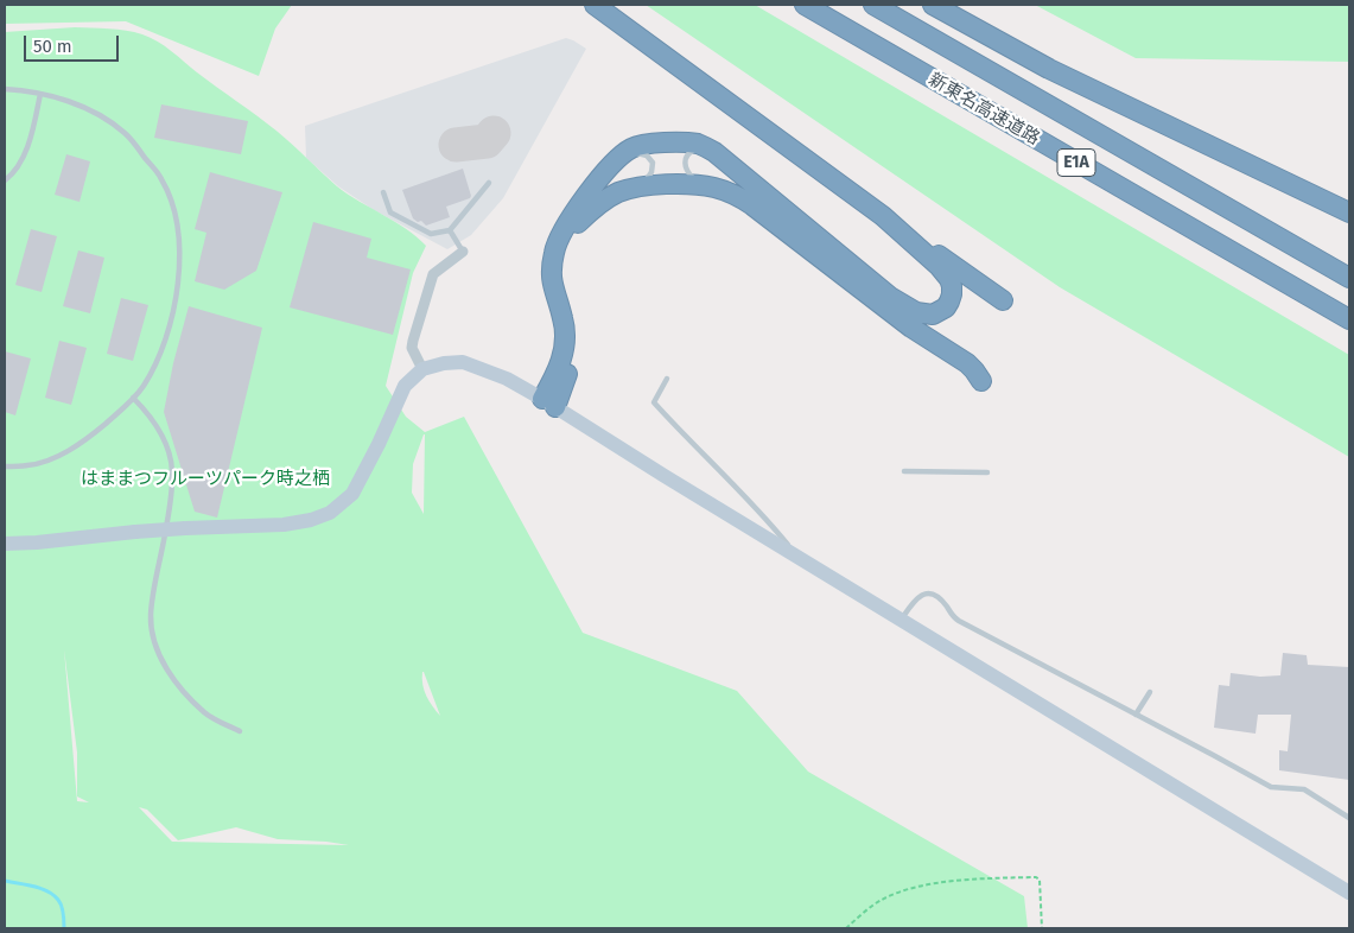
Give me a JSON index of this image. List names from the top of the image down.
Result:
{
  "streets": {
    "highway": ["新東名高速道路", "E1A"]
  },
  "parks": ["はままつフルーツパーク時之栖"],
  "scale_bar": "50 m"
}
